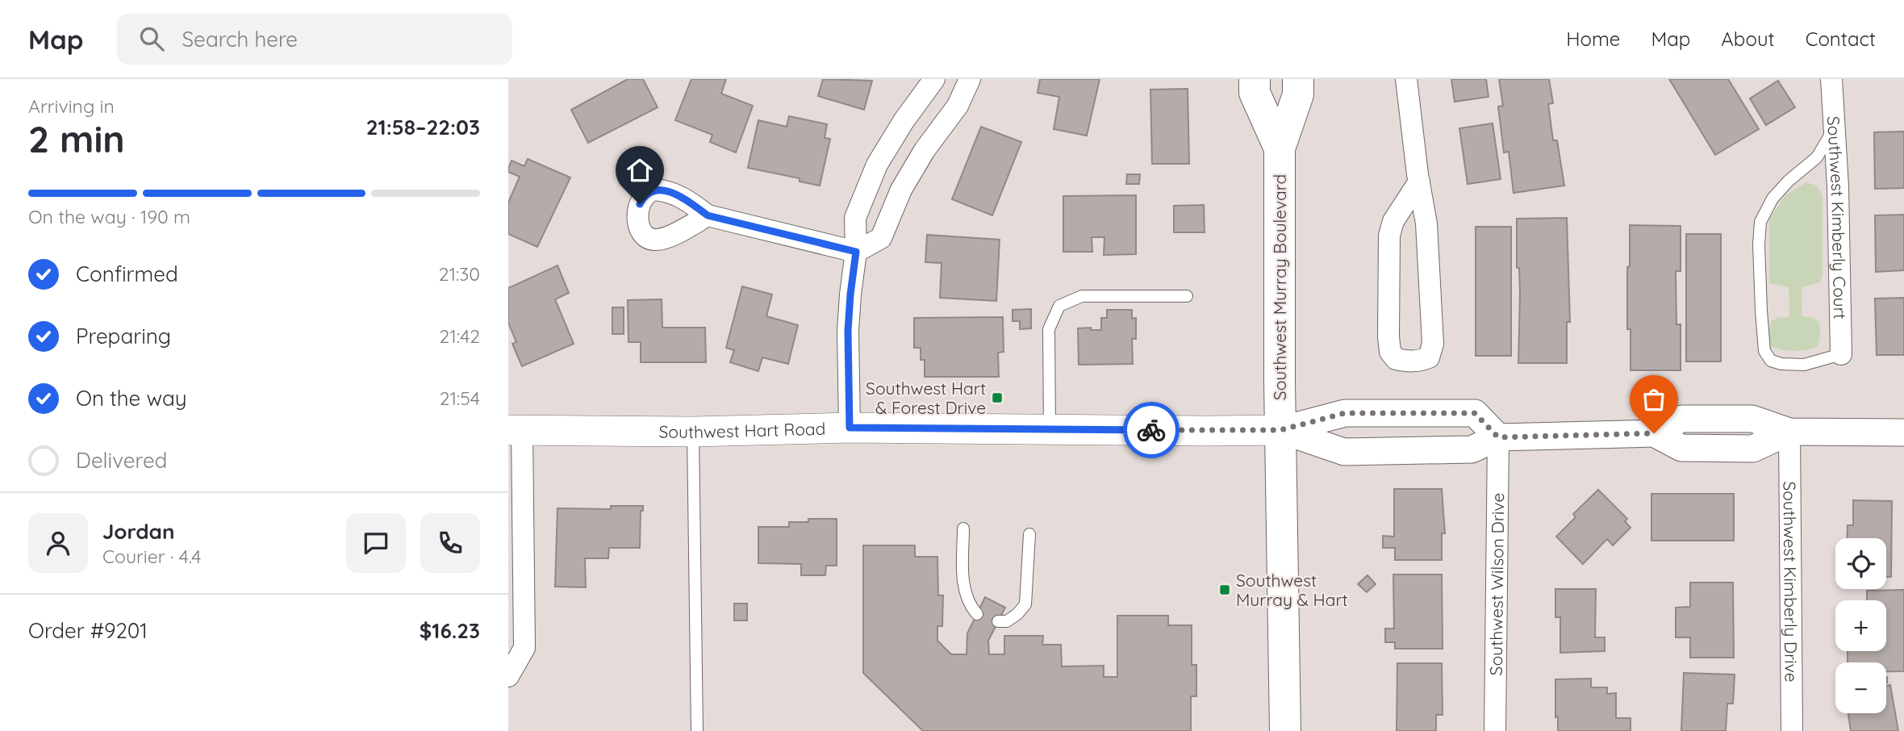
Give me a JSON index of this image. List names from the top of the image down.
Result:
{
  "streets": {
    "main road": ["Southwest Murray Boulevard", "Southwest Hart Road"],
    "street": ["Southwest Kimberly Court", "Southwest Kimberly Drive", "Southwest Wilson Drive"]
  },
  "crossings": [
    ["Southwest Murray Boulevard", "Southwest Hart Road"],
    ["Southwest Hart Road", "Southwest Kimberly Drive"],
    ["Southwest Hart Road", "Southwest Wilson Drive"]
  ],
  "places": {
    "transit": ["Southwest Hart & Forest Drive", "Southwest Murray & Hart"]
  },
  "page": {
    "header": "Map",
    "search": "Search here",
    "nav": [
      "Home",
      "Map",
      "About",
      "Contact"
    ],
    "heading": ["2 min", "Arriving in", "21:58–22:03"],
    "panel": [
      "Jordan",
      "Courier · 4.4",
      "Order #9201",
      "$16.23"
    ],
    "bar": "On the way · 190 m",
    "list": [
      ["Confirmed", "21:30"],
      ["Preparing", "21:42"],
      ["On the way", "21:54"],
      "Delivered"
    ],
    "map_buttons": ["+", "−"]
  }
}
